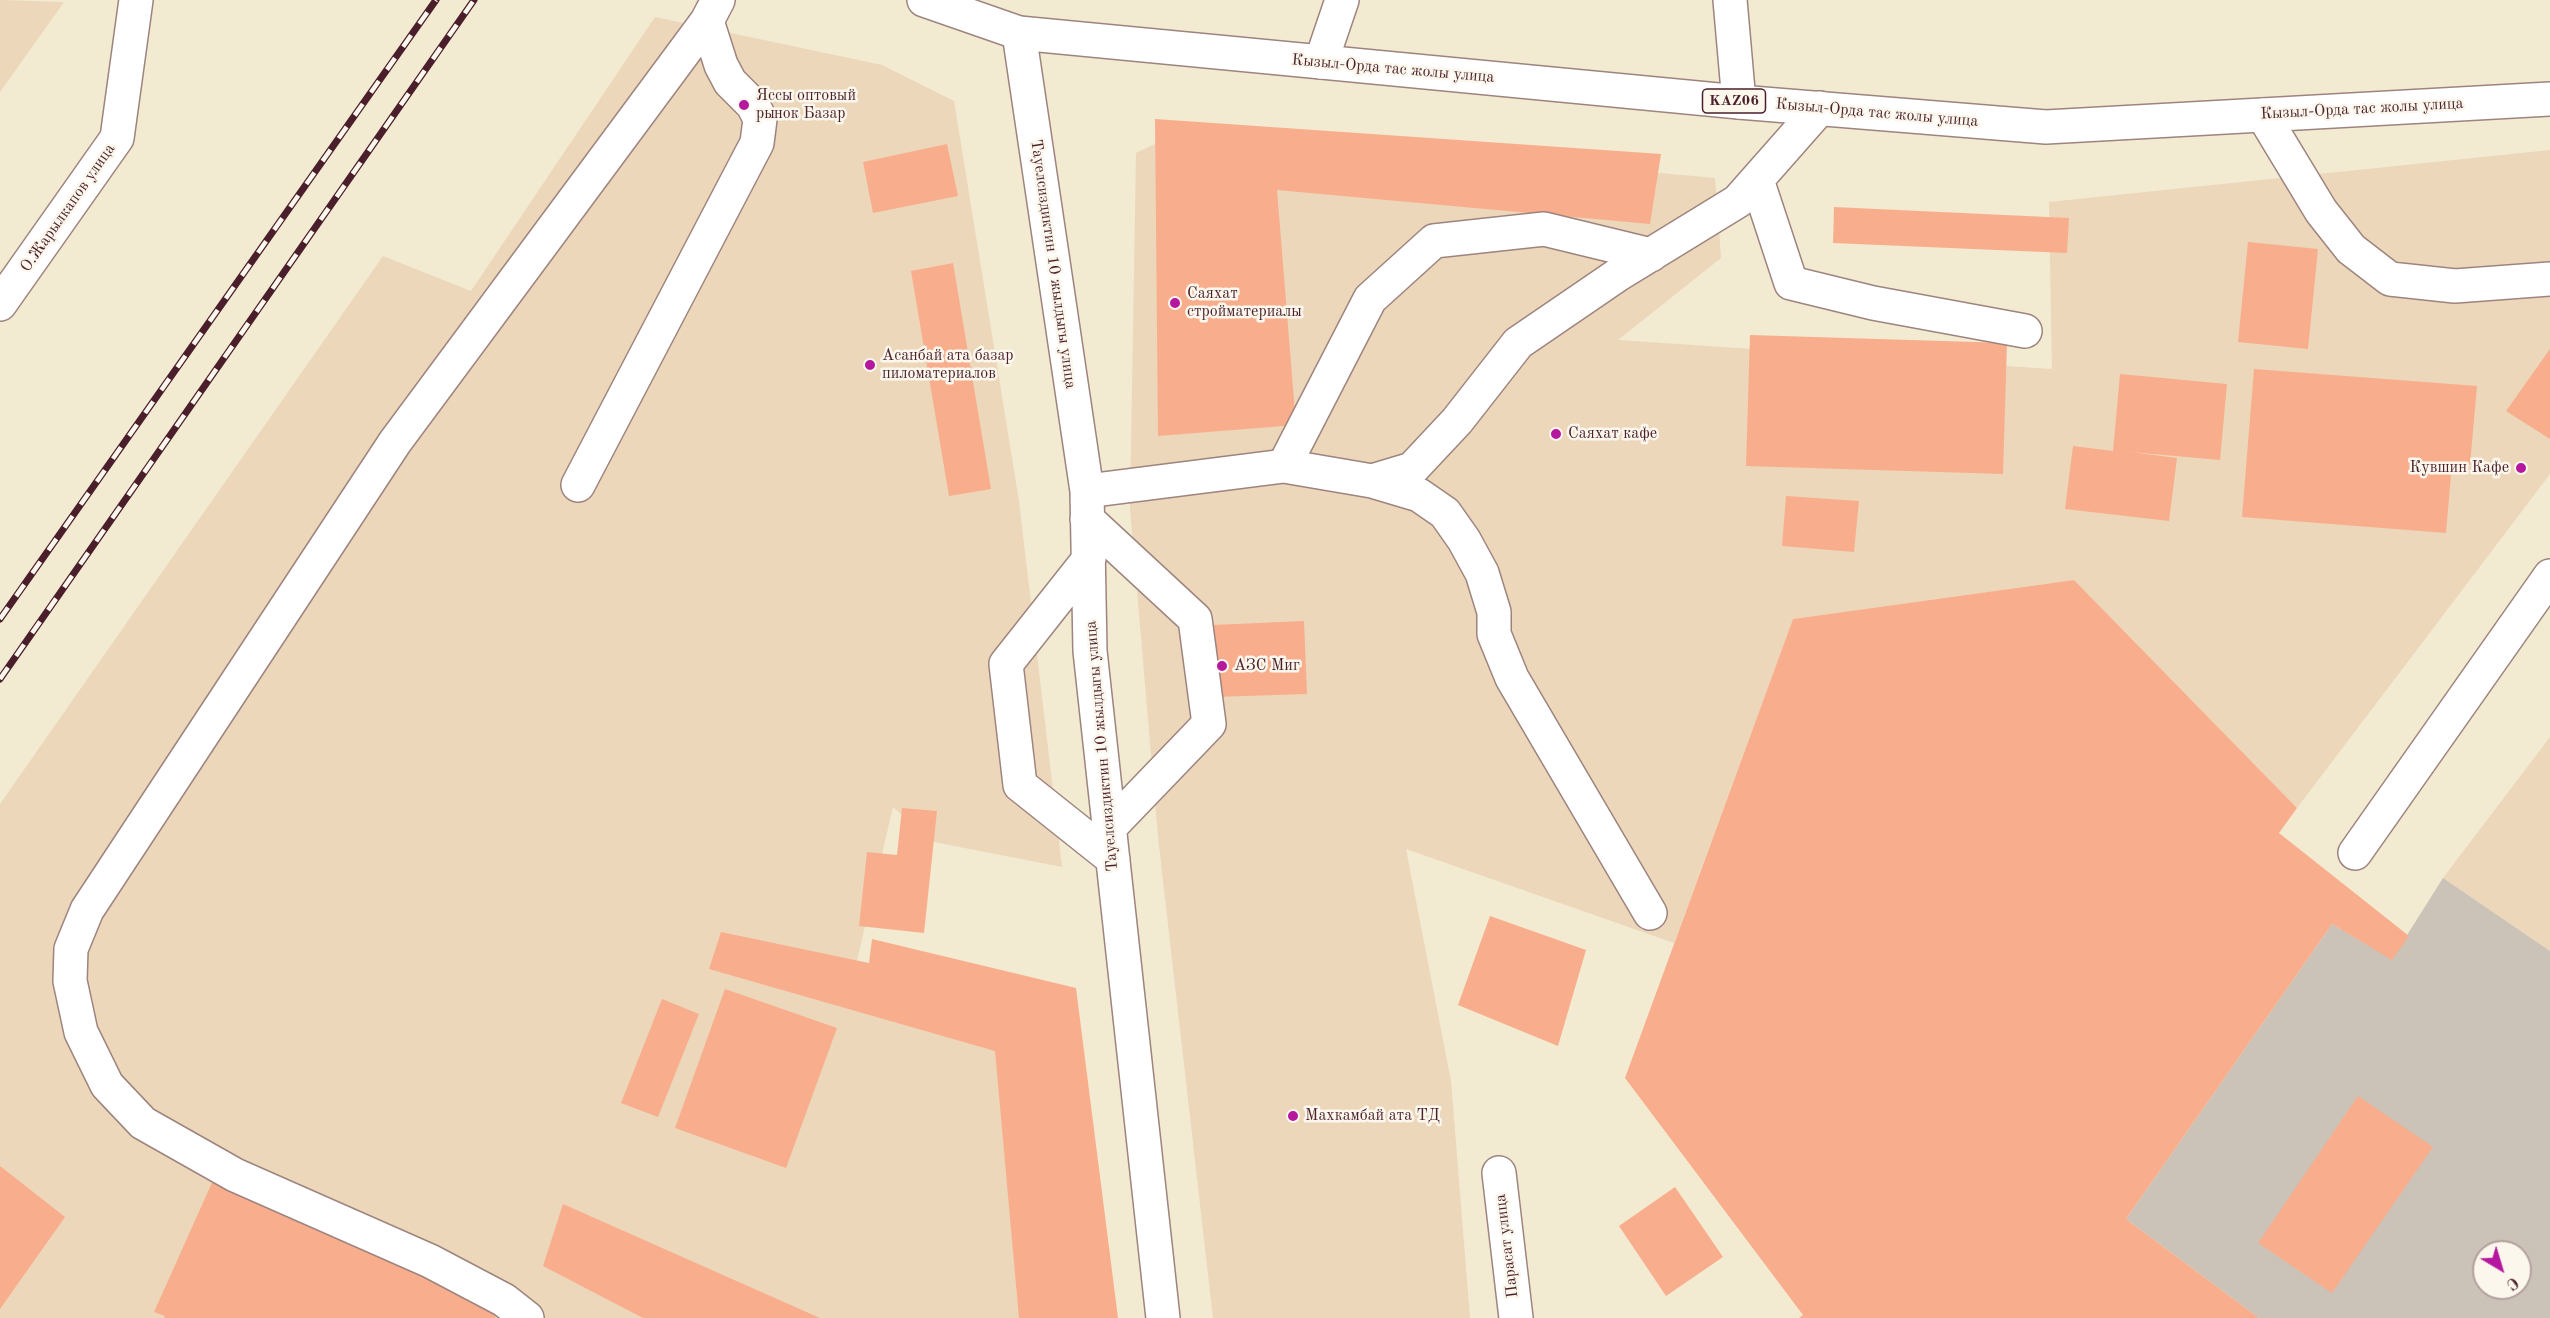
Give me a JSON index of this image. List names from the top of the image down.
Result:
{
  "streets": {
    "street": [
      "Кызыл-Орда тас жолы улица",
      "KАZ06",
      "О.Жарылкапов улица",
      "Тауелсиздиктин 10 жылдыгы улица",
      "Парасат улица"
    ]
  },
  "crossings": [
    ["Кызыл-Орда тас жолы улица", "Тауелсиздиктин 10 жылдыгы улица"]
  ],
  "places": [
    "Яссы оптовый рынок Базар",
    "Саяхат стройматериалы",
    "Асанбай ата базар пиломатериалов",
    "Саяхат кафе",
    "Кувшин Кафе",
    "АЗС Миг",
    "Махкамбай ата ТД"
  ],
  "north": "bottom right"
}
